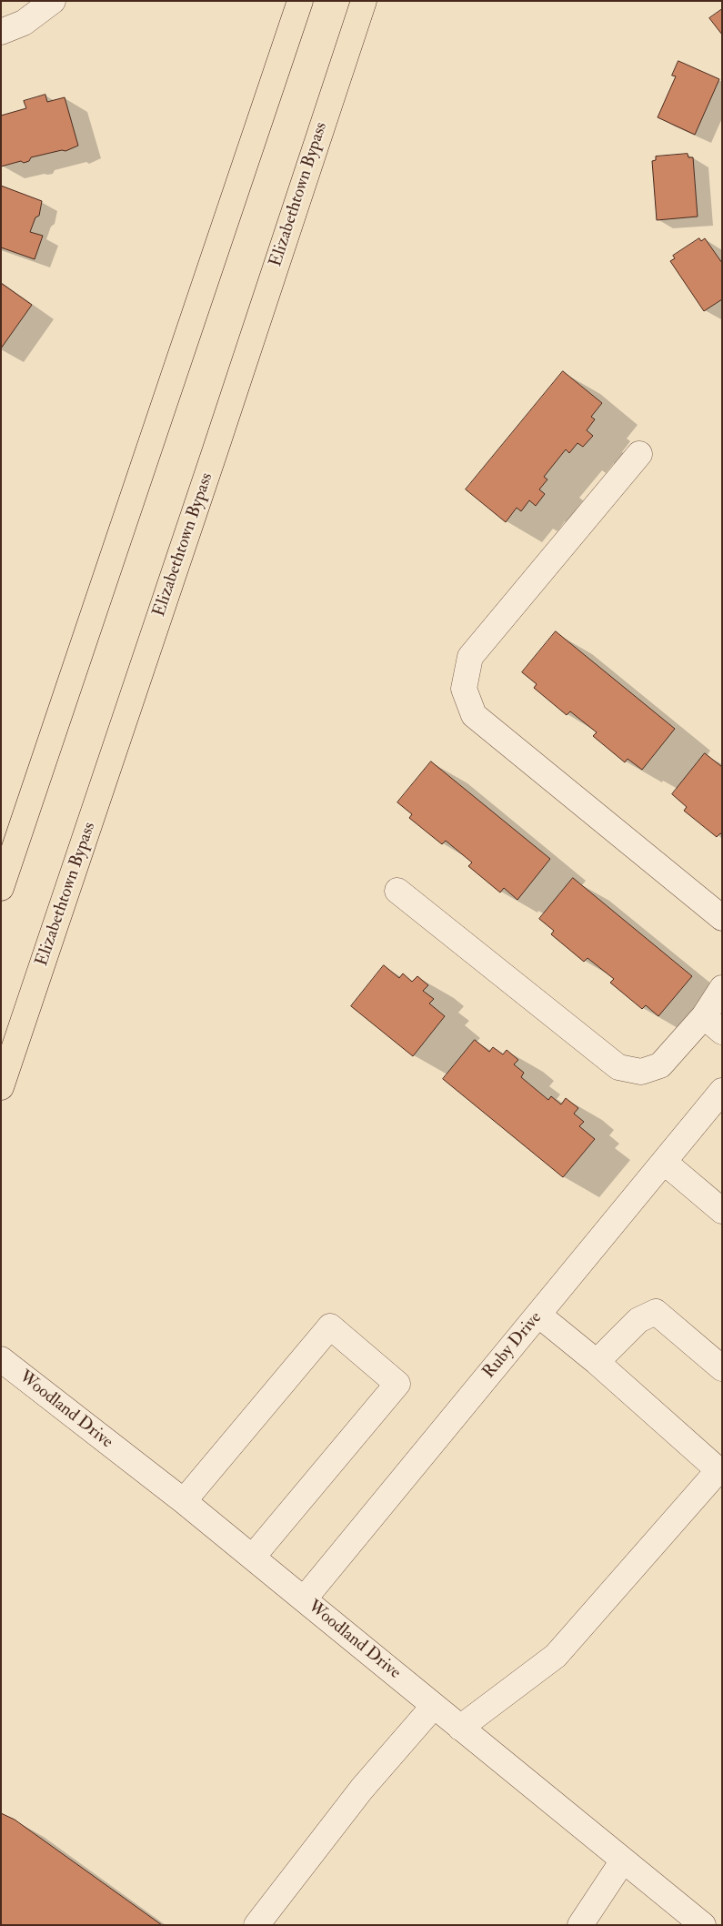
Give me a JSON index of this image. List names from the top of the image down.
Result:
{
  "streets": {
    "highway": ["Elizabethtown Bypass"],
    "street": ["Ruby Drive", "Woodland Drive"]
  },
  "crossings": [
    ["Ruby Drive", "Woodland Drive"]
  ]
}
